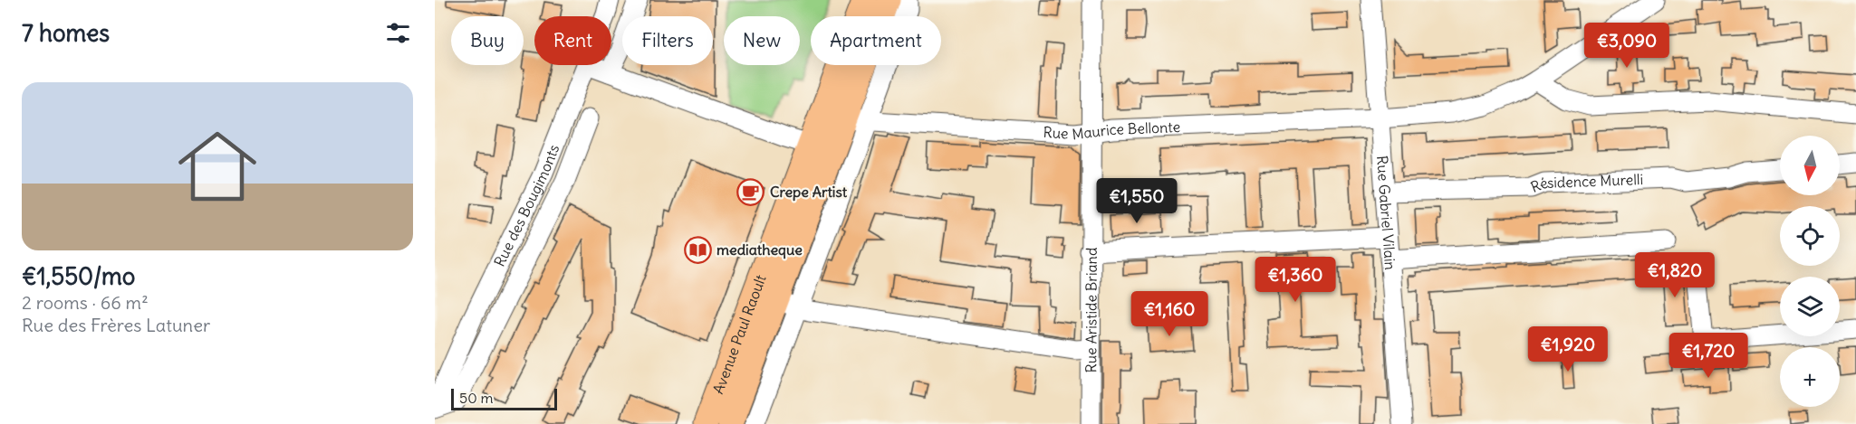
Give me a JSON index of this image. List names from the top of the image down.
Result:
{
  "streets": {
    "main road": ["Avenue Paul Raoult"],
    "street": [
      "Rue Maurice Bellonte",
      "Résidence Murelli",
      "Rue des Bougimonts",
      "Rue Gabriel Vilain",
      "Rue Aristide Briand"
    ]
  },
  "crossings": [
    ["Rue Maurice Bellonte", "Rue Gabriel Vilain"],
    ["Rue Maurice Bellonte", "Rue Aristide Briand"],
    ["Rue Maurice Bellonte", "Avenue Paul Raoult"],
    ["Résidence Murelli", "Rue Gabriel Vilain"]
  ],
  "places": {
    "cafe": ["Crepe Artist"],
    "library": ["mediatheque"]
  },
  "scale_bar": "50 m",
  "north": "bottom",
  "page": {
    "heading": "7 homes",
    "chip": [
      "Buy",
      "Rent",
      "Filters",
      "New",
      "Apartment"
    ],
    "price": [
      "€3,090",
      "€1,550",
      "€1,820",
      "€1,360",
      "€1,160",
      "€1,920",
      "€1,720"
    ],
    "list": [
      {
        "name": "€1,550/mo",
        "note": "2 rooms · 66 m² · Rue des Frères Latuner"
      }
    ],
    "map_buttons": "+",
    "scale": "50 m"
  }
}
